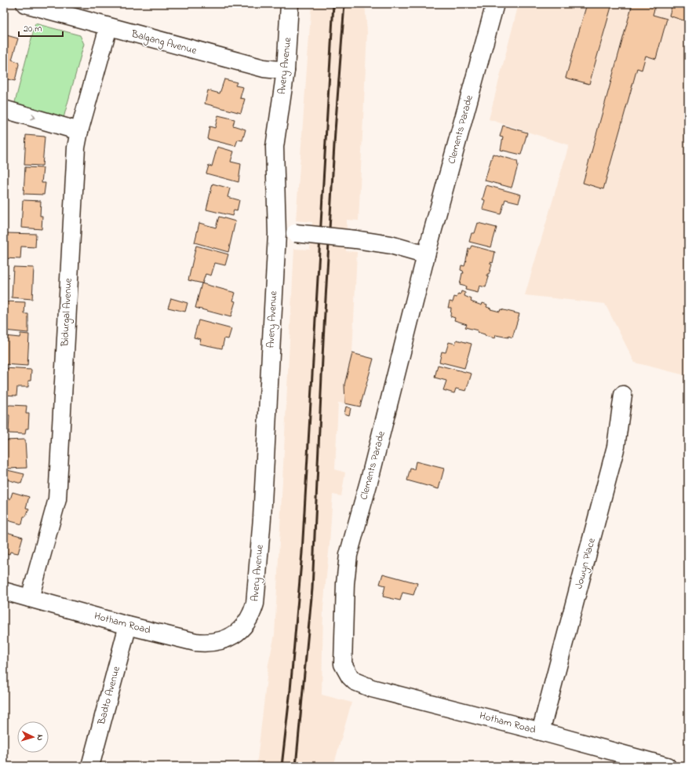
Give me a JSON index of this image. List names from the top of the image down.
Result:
{
  "streets": {
    "street": [
      "Balgang Avenue",
      "Avery Avenue",
      "Clements Parade",
      "Bidurgal Avenue",
      "Jowyn Place",
      "Hotham Road",
      "Badto Avenue"
    ]
  },
  "crossings": [
    ["Balgang Avenue", "Avery Avenue"],
    ["Balgang Avenue", "Bidurgal Avenue"],
    ["Avery Avenue", "Hotham Road"],
    ["Clements Parade", "Hotham Road"],
    ["Bidurgal Avenue", "Hotham Road"],
    ["Jowyn Place", "Hotham Road"],
    ["Hotham Road", "Badto Avenue"]
  ],
  "scale_bar": "20 m",
  "north": "right"
}
